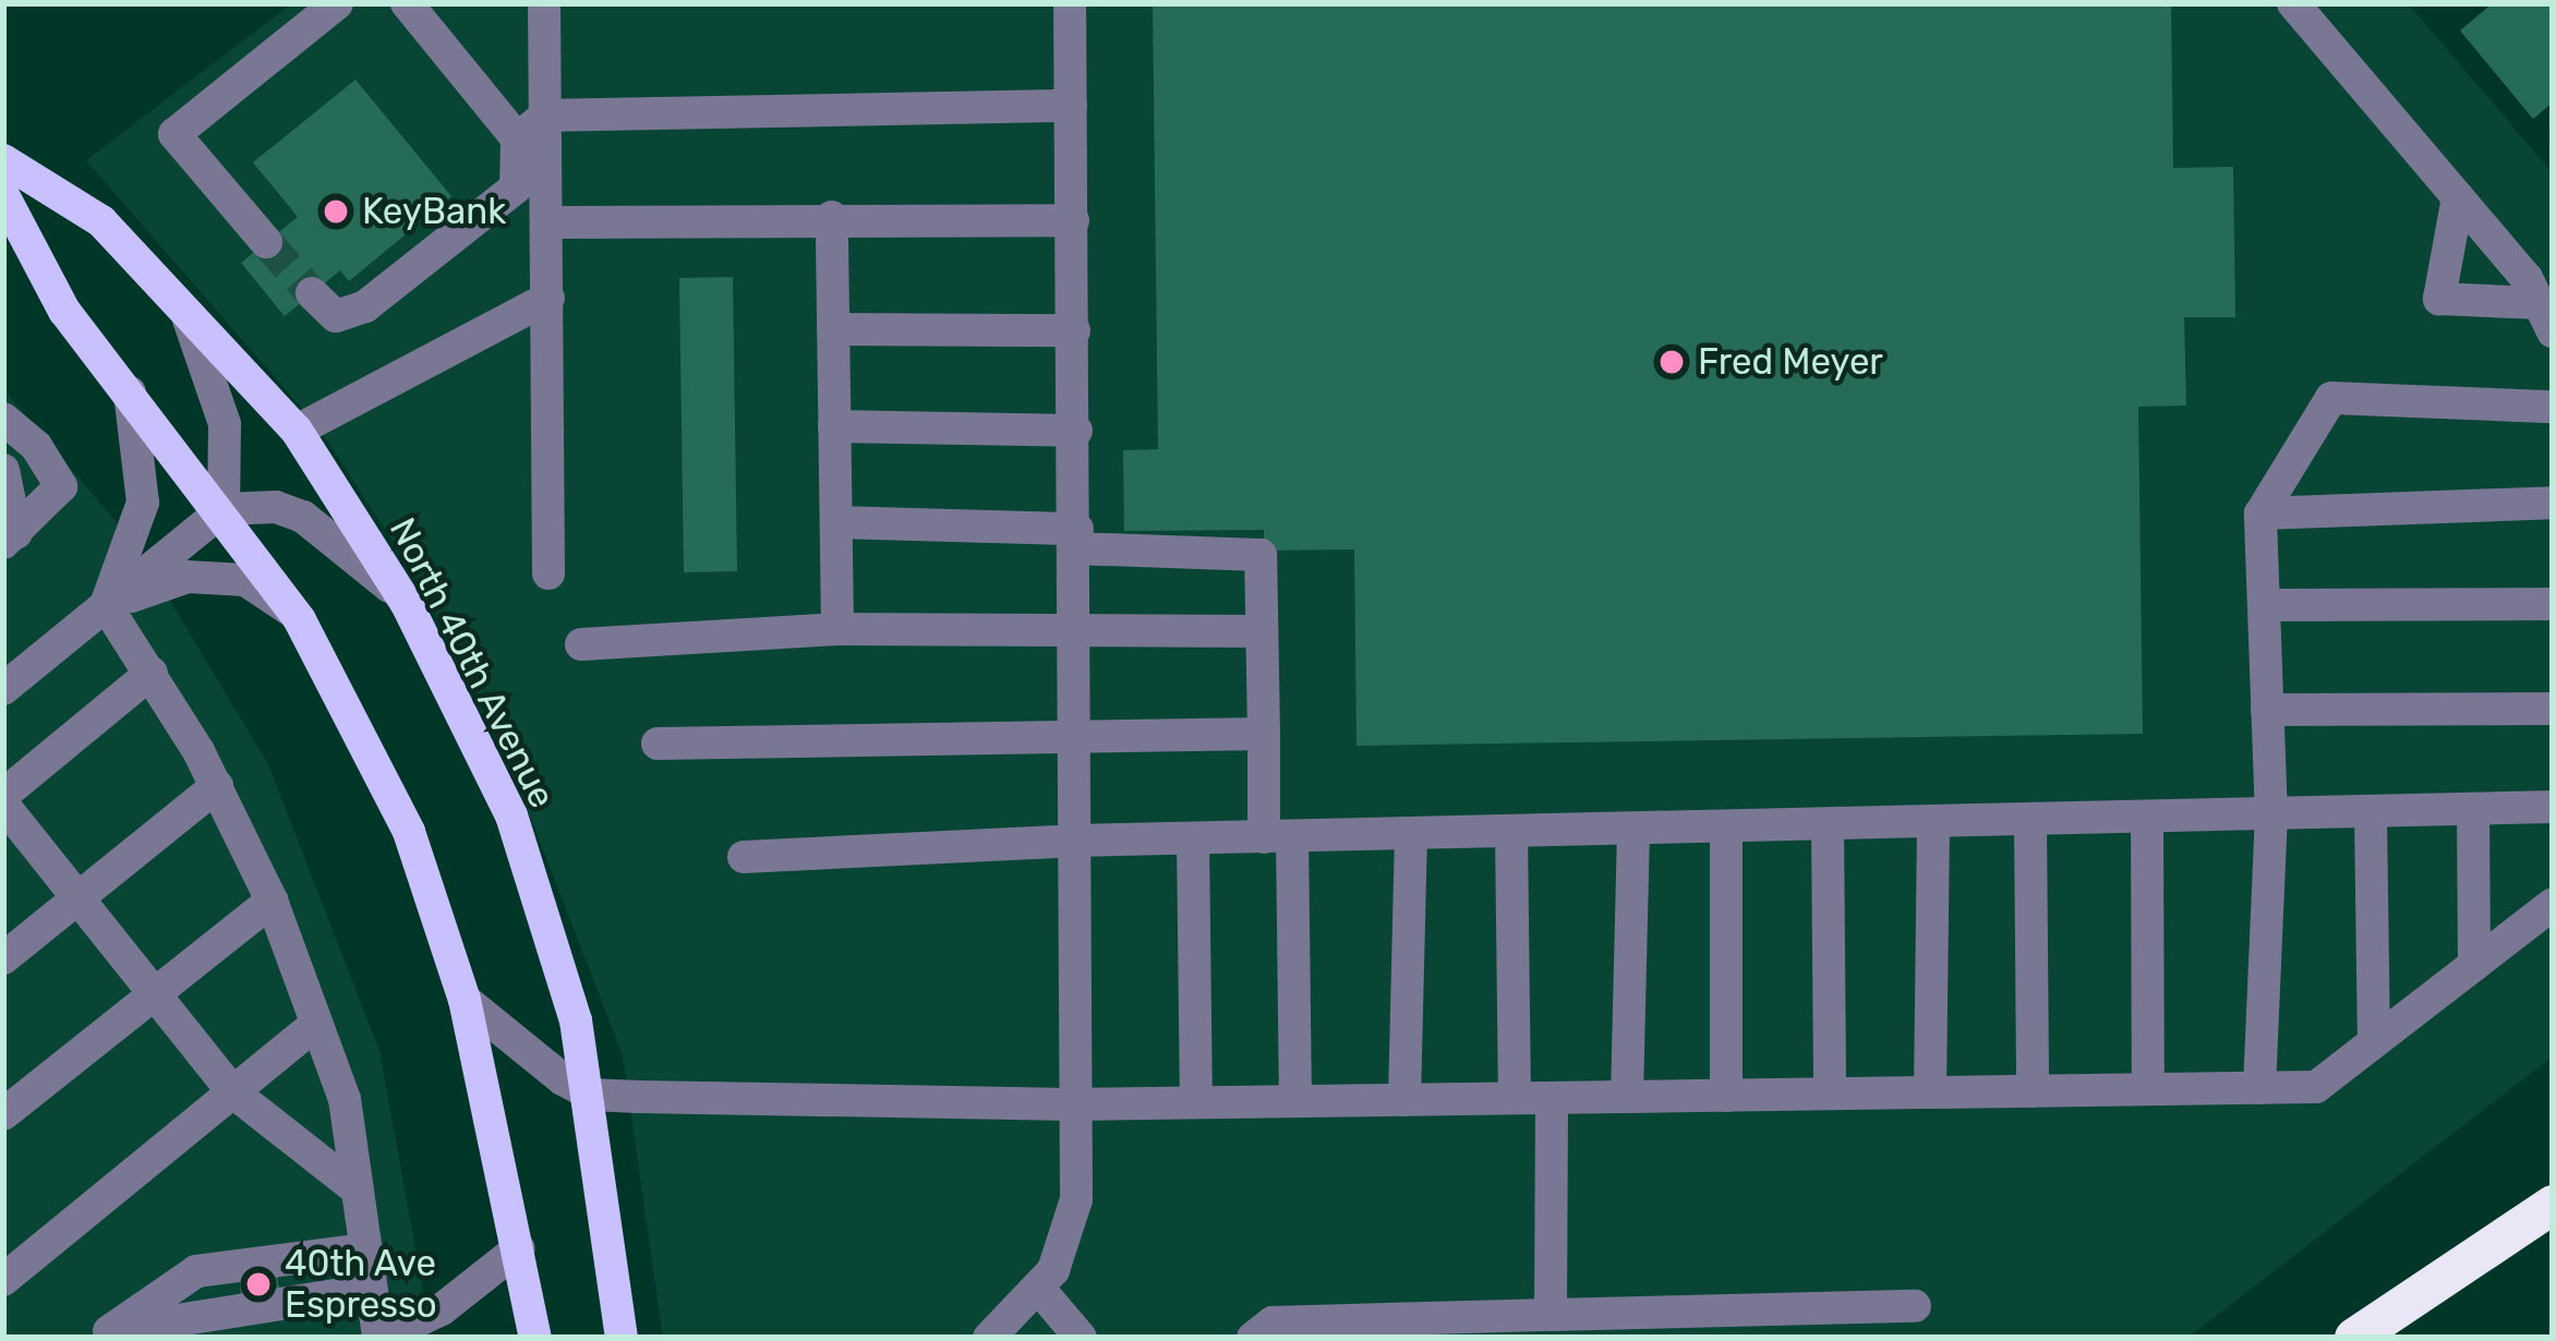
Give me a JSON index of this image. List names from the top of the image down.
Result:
{
  "streets": {
    "main road": ["North 40th Avenue"]
  },
  "places": ["KeyBank", "Fred Meyer", "40th Ave Espresso"]
}
